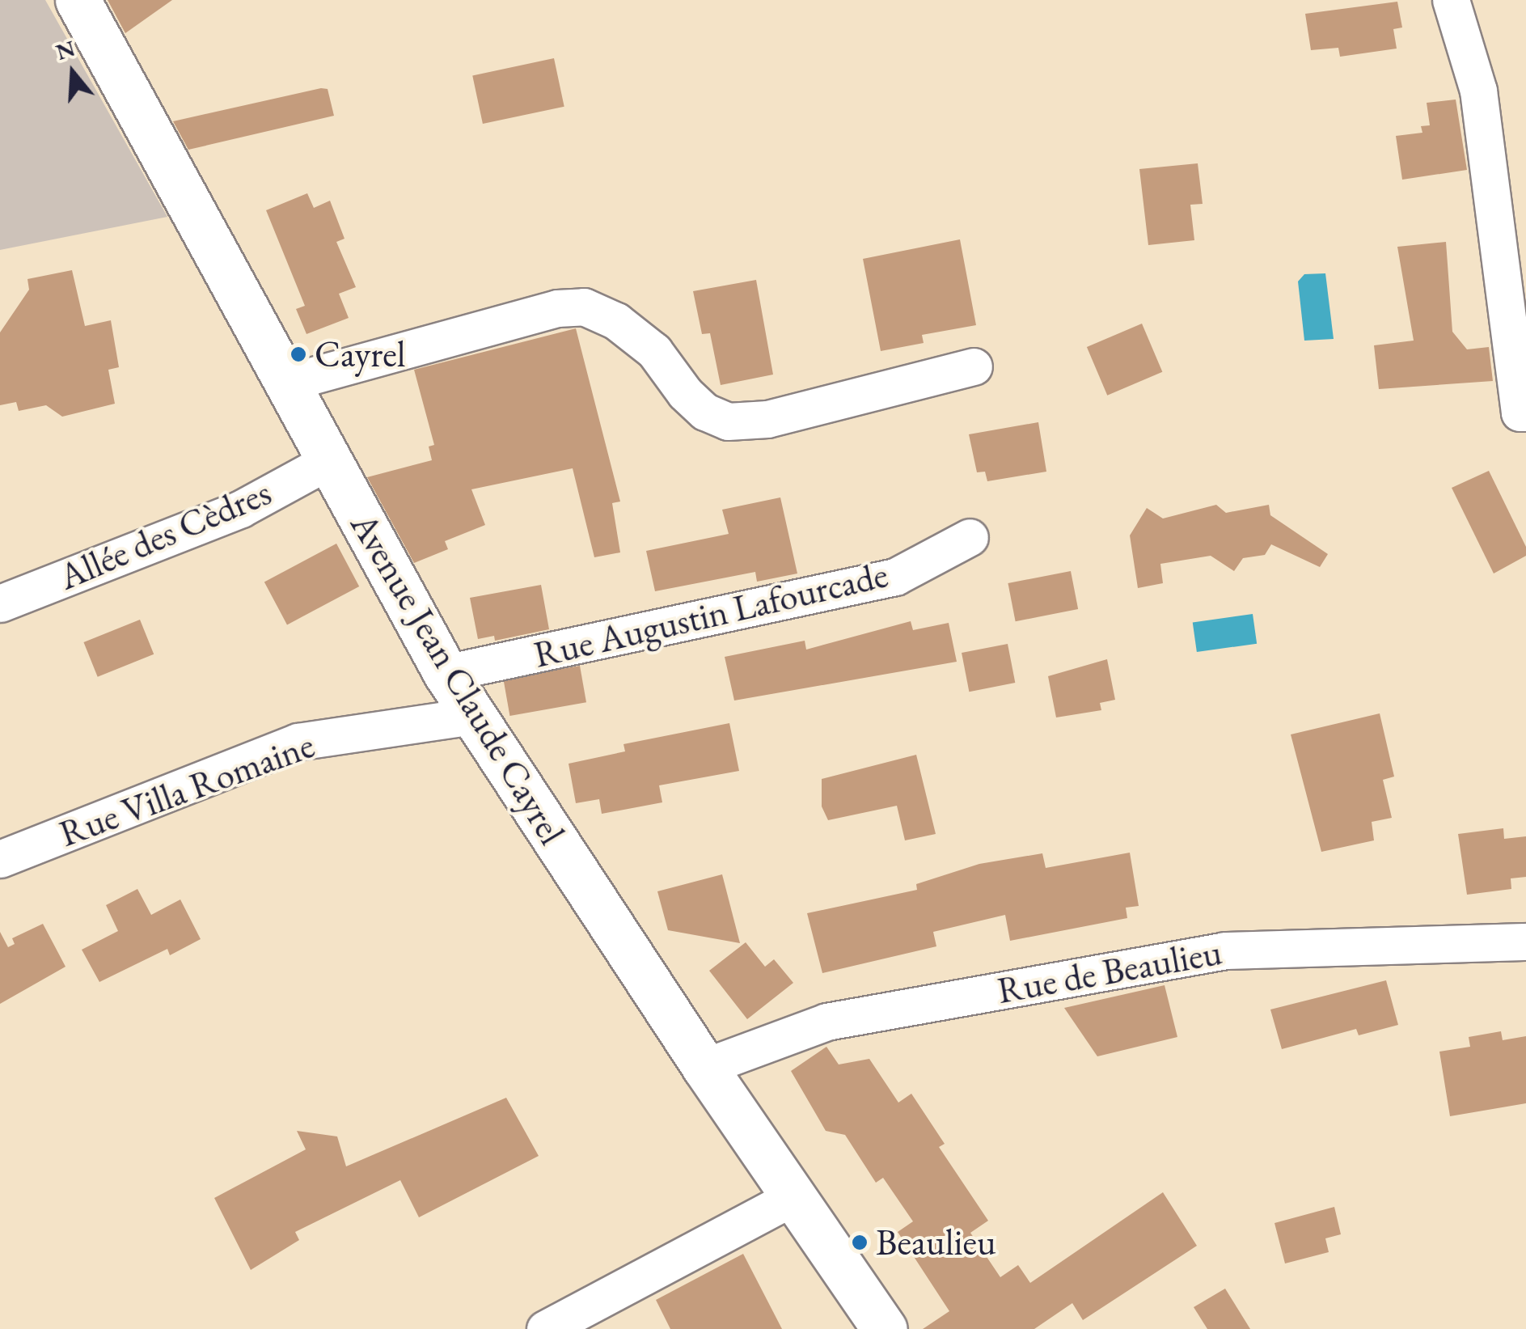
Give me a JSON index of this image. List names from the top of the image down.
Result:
{
  "streets": {
    "main road": ["Avenue Jean Claude Cayrel"],
    "street": [
      "Allée des Cèdres",
      "Rue Augustin Lafourcade",
      "Rue Villa Romaine",
      "Rue de Beaulieu"
    ]
  },
  "crossings": [
    ["Allée des Cèdres", "Avenue Jean Claude Cayrel"],
    ["Rue Augustin Lafourcade", "Avenue Jean Claude Cayrel"],
    ["Avenue Jean Claude Cayrel", "Rue Villa Romaine"],
    ["Avenue Jean Claude Cayrel", "Rue de Beaulieu"]
  ],
  "places": ["Cayrel", "Beaulieu"],
  "north": "top"
}
